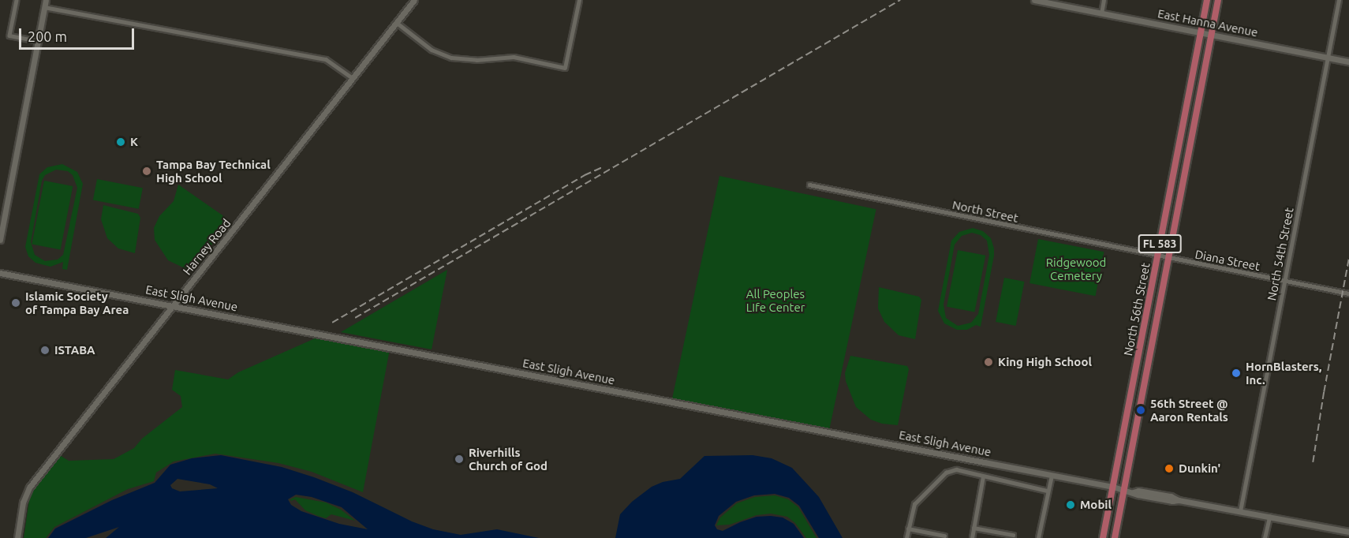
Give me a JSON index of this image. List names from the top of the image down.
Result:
{
  "streets": {
    "main road": ["FL 583", "North 56th Street"],
    "street": [
      "East Hanna Avenue",
      "North Street",
      "Harney Road",
      "North 54th Street",
      "Diana Street",
      "East Sligh Avenue"
    ]
  },
  "crossings": [
    ["East Hanna Avenue", "North 54th Street"],
    ["East Hanna Avenue", "North 56th Street"],
    ["North Street", "Diana Street"],
    ["North Street", "North 56th Street"],
    ["Harney Road", "East Sligh Avenue"],
    ["North 54th Street", "Diana Street"],
    ["North 54th Street", "East Sligh Avenue"],
    ["Diana Street", "North 56th Street"],
    ["East Sligh Avenue", "North 56th Street"]
  ],
  "parks": ["Ridgewood Cemetery", "All Peoples LIfe Center"],
  "places": [
    "K",
    "Tampa Bay Technical High School",
    "Islamic Society of Tampa Bay Area",
    "ISTABA",
    "King High School",
    "HornBlasters, Inc.",
    "56th Street @ Aaron Rentals",
    "Riverhills Church of God",
    "Dunkin'",
    "Mobil"
  ],
  "scale_bar": "200 m"
}
